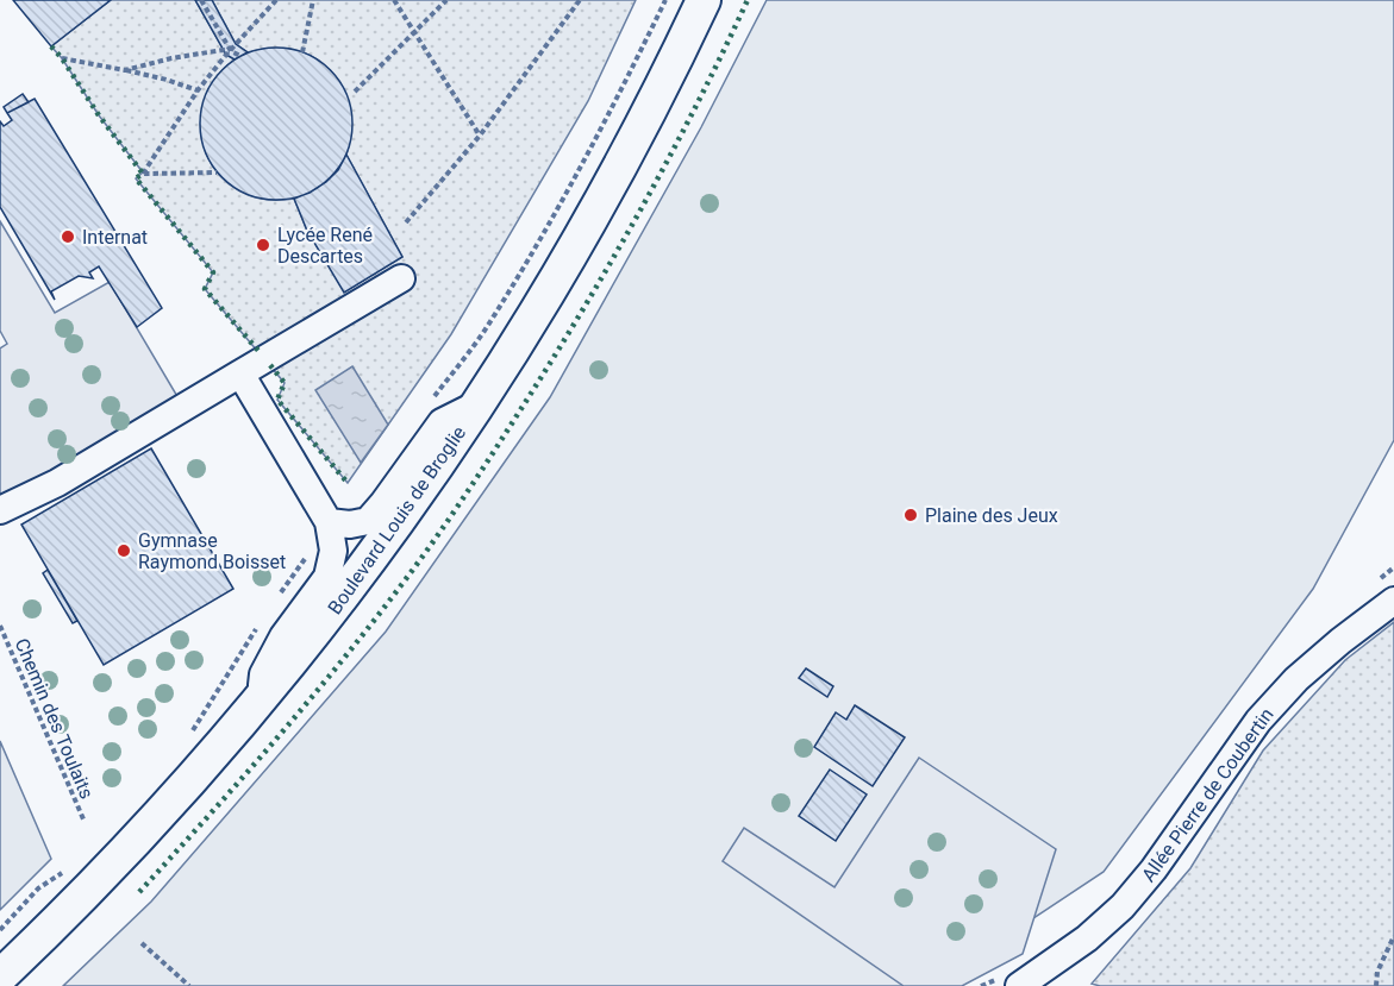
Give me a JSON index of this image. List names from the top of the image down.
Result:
{
  "streets": {
    "main road": ["Boulevard Louis de Broglie"],
    "street": ["Allée Pierre de Coubertin"],
    "path": ["Chemin des Toulaits"]
  },
  "places": [
    "Internat",
    "Lycée René Descartes",
    "Plaine des Jeux",
    "Gymnase Raymond Boisset"
  ]
}
